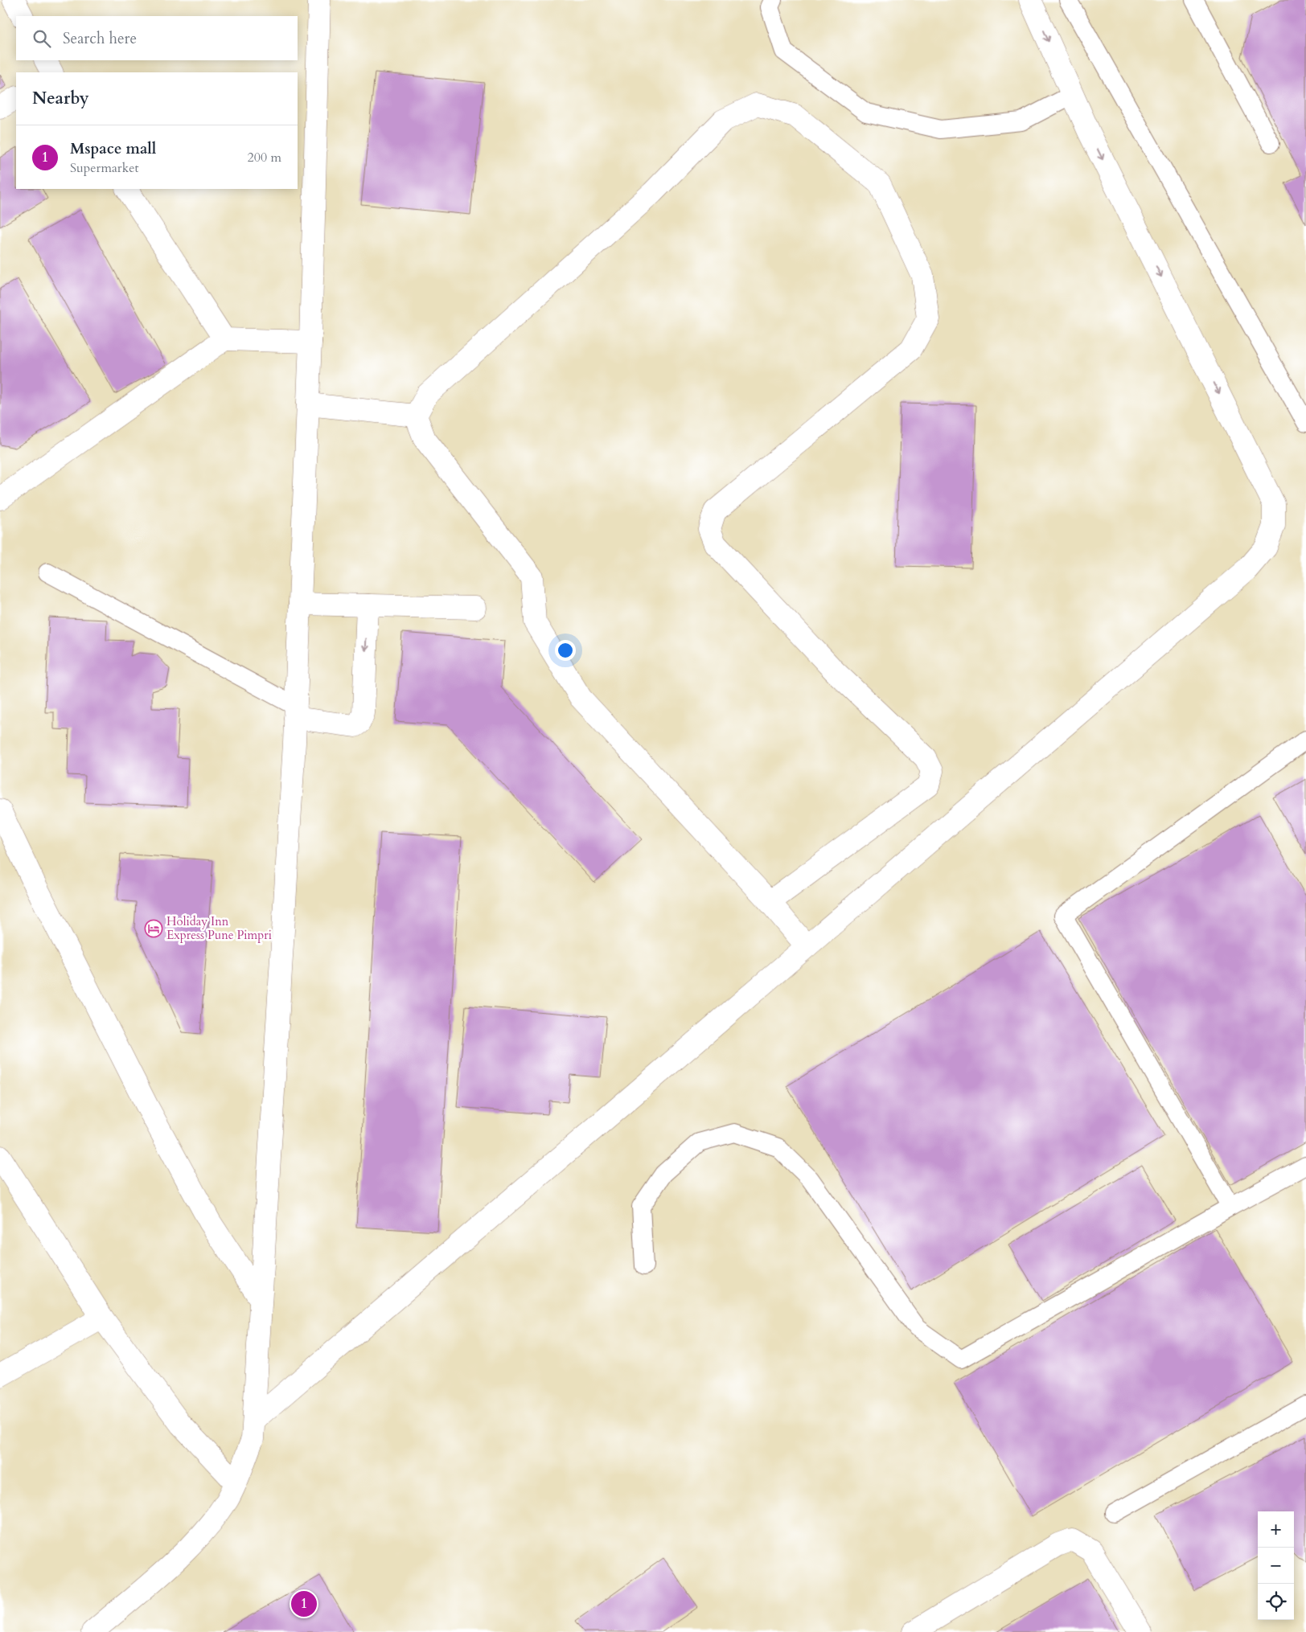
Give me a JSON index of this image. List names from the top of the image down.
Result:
{
  "places": {
    "hotel": ["Holiday Inn Express Pune Pimpri"]
  },
  "page": {
    "search": "Search here",
    "heading": "Nearby",
    "list": [
      {
        "mark": "1",
        "name": "Mspace mall",
        "note": "Supermarket",
        "value": "200 m"
      }
    ],
    "map_buttons": ["+", "−"],
    "pins": "1"
  }
}
